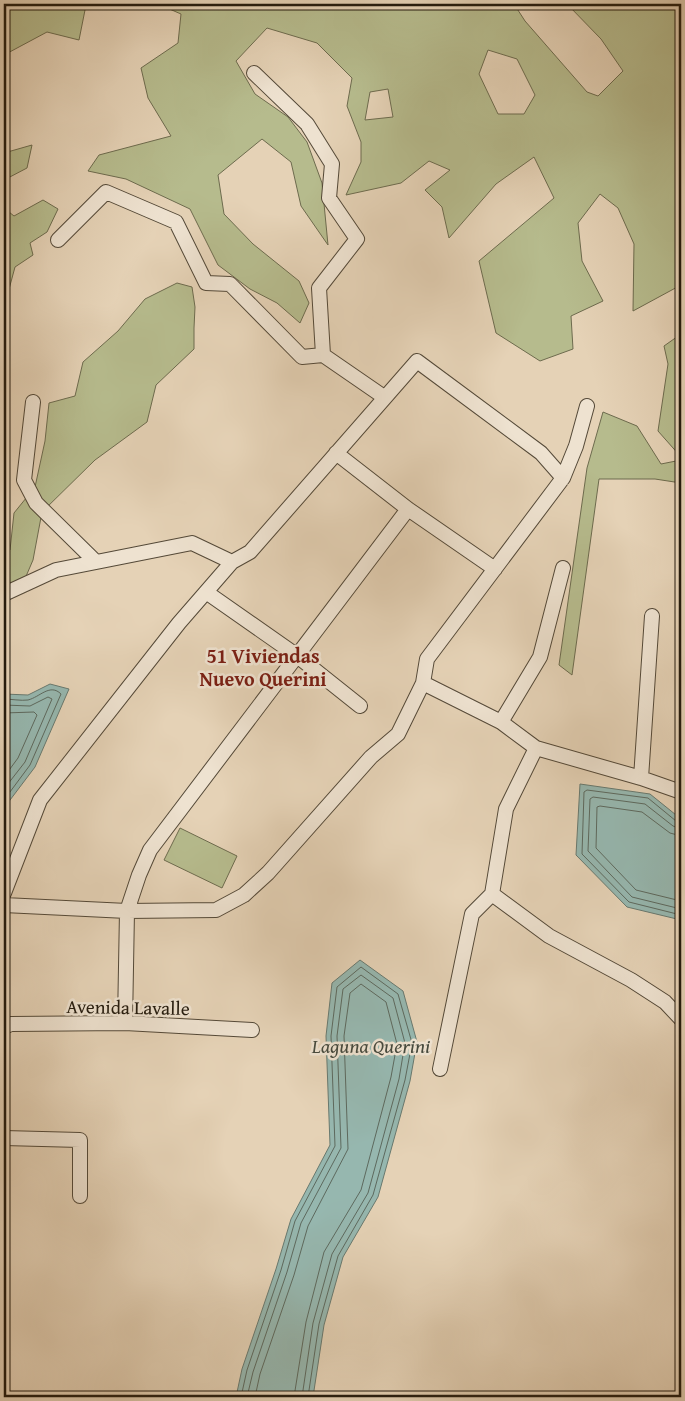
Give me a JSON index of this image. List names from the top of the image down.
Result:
{
  "streets": {
    "street": ["Avenida Lavalle"]
  },
  "districts": ["51 Viviendas Nuevo Querini"],
  "water": ["Laguna Querini"]
}
